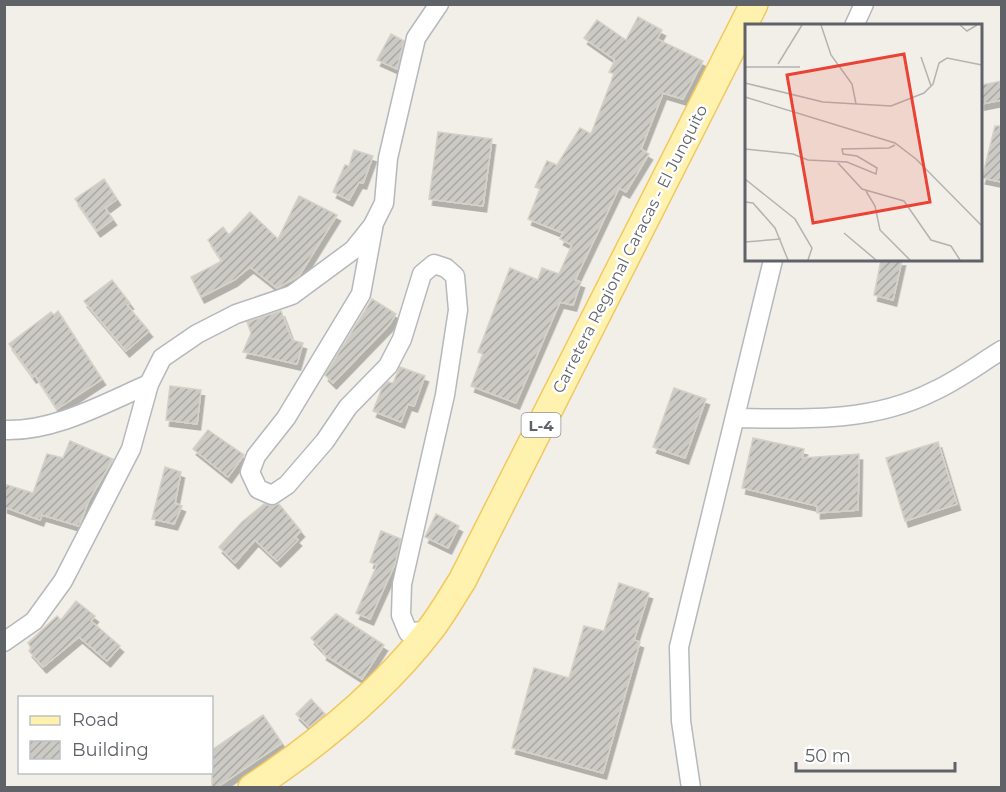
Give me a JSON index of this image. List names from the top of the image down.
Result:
{
  "streets": {
    "main road": ["Carretera Regional Caracas - El Junquito", "L-4"]
  },
  "legend": ["Road", "Building"],
  "scale_bar": "50 m"
}
